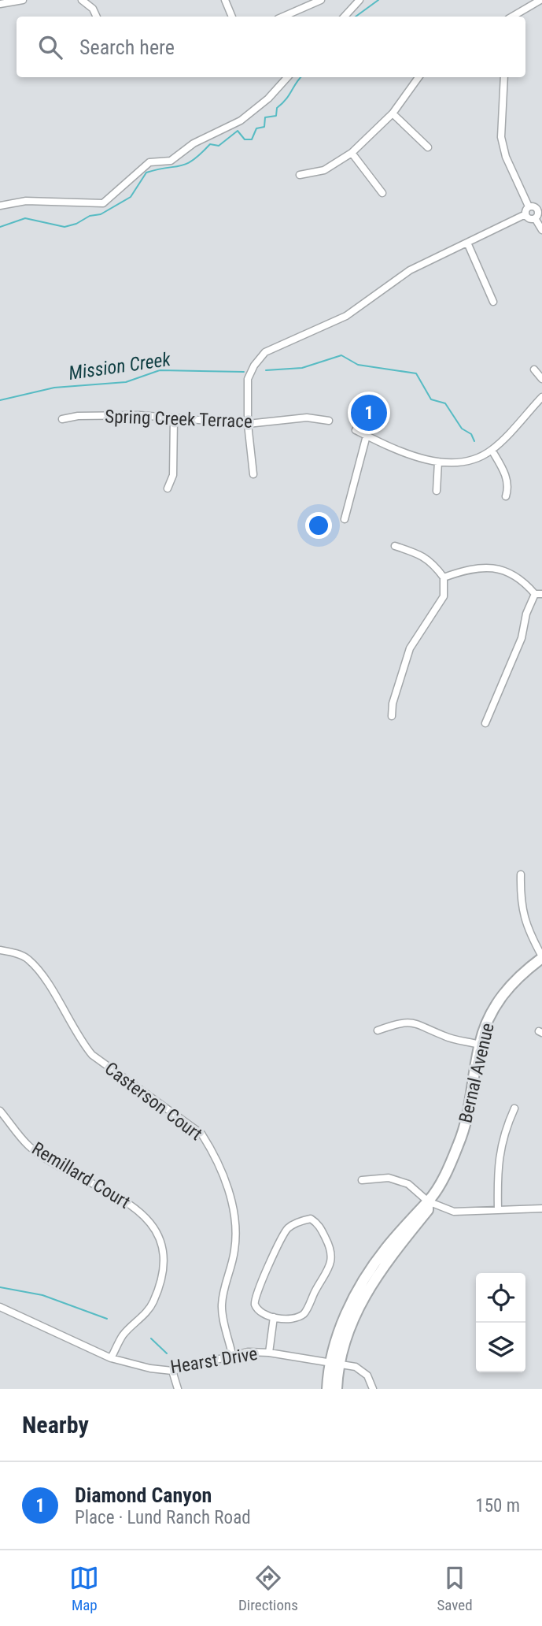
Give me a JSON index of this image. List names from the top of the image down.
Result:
{
  "streets": {
    "main road": ["Bernal Avenue"],
    "street": [
      "Spring Creek Terrace",
      "Casterson Court",
      "Remillard Court",
      "Hearst Drive"
    ]
  },
  "crossings": [
    ["Bernal Avenue", "Hearst Drive"],
    ["Casterson Court", "Hearst Drive"],
    ["Remillard Court", "Hearst Drive"]
  ],
  "water": ["Mission Creek"],
  "page": {
    "search": "Search here",
    "pins": "1",
    "heading": "Nearby",
    "list": [
      {
        "mark": "1",
        "name": "Diamond Canyon",
        "note": "Place · Lund Ranch Road",
        "value": "150 m"
      }
    ],
    "nav": ["Map", "Directions", "Saved"]
  }
}
